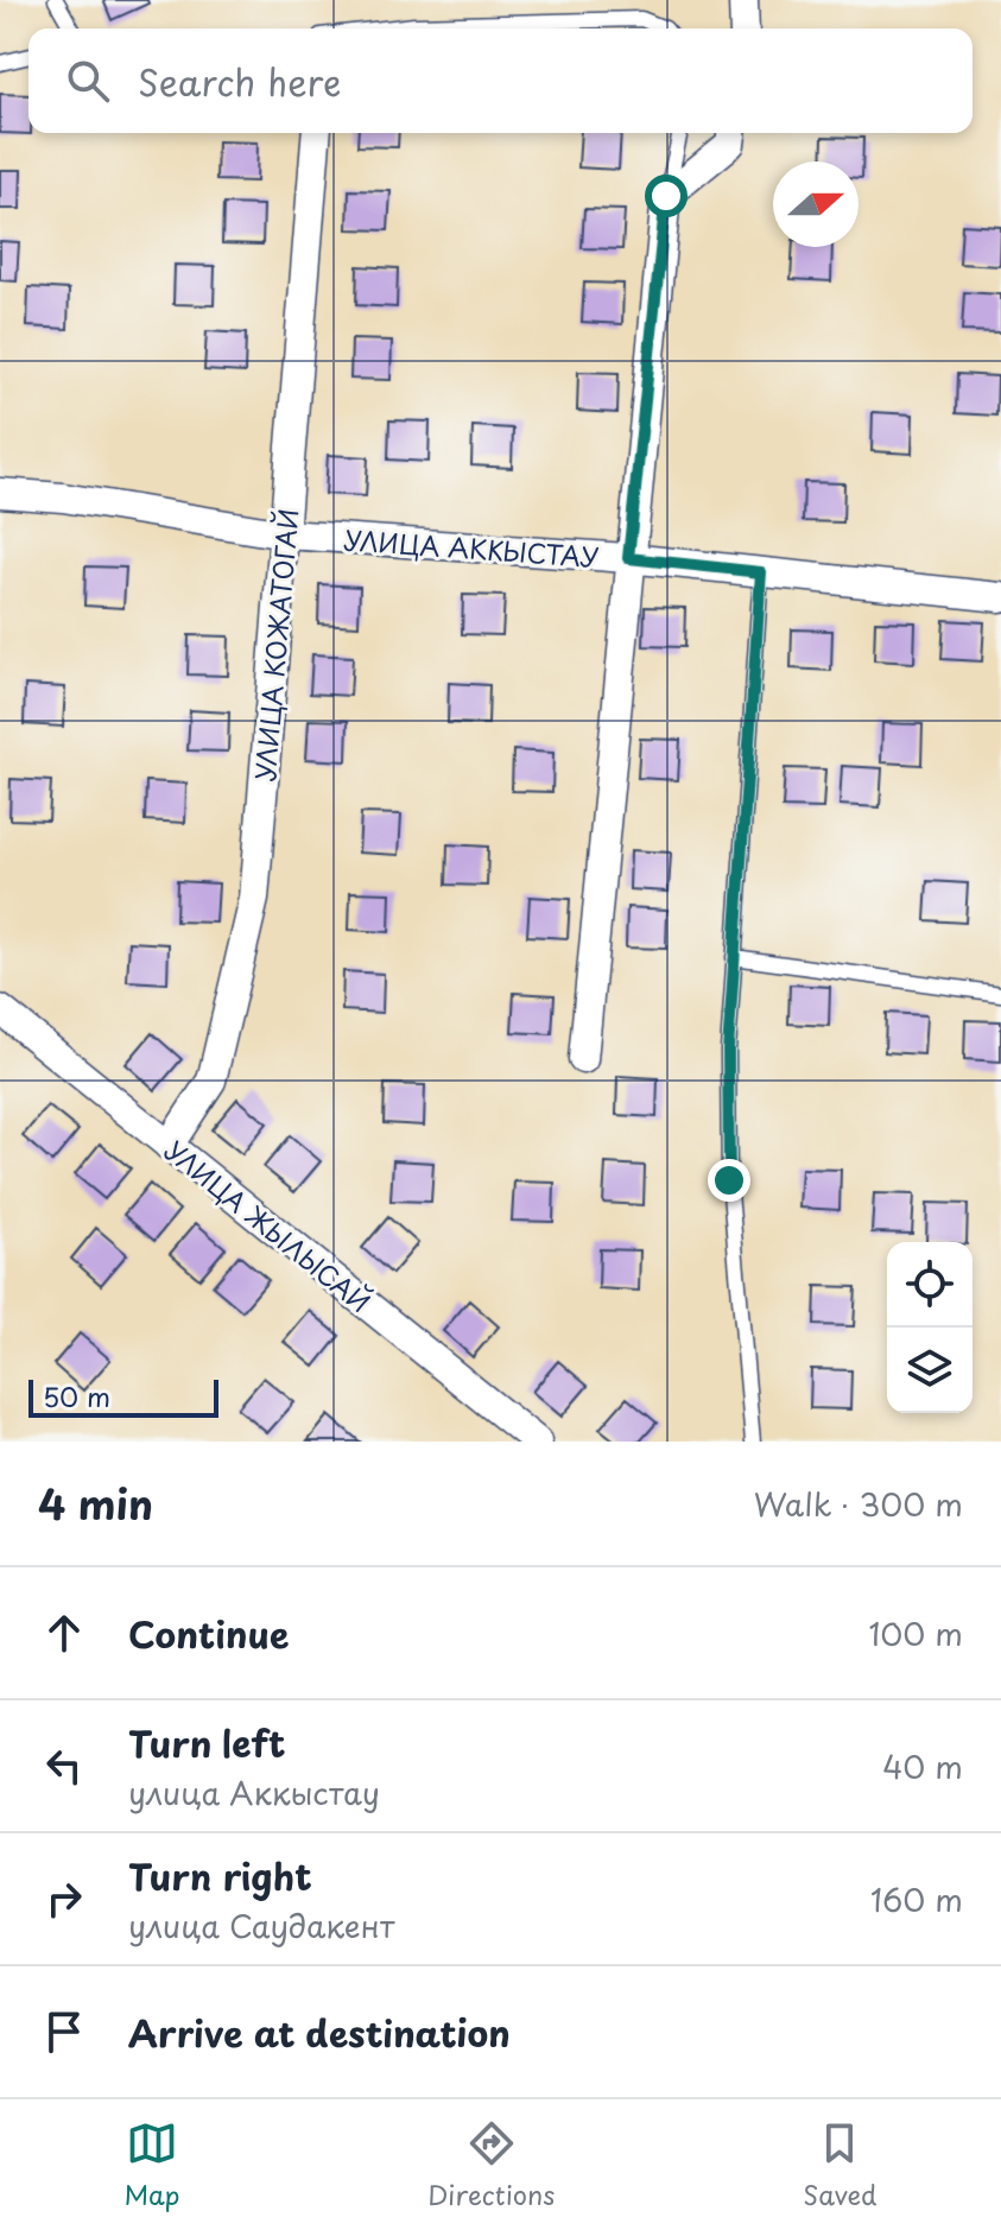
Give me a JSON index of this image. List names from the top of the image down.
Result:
{
  "streets": {
    "street": ["УЛИЦА АККЫСТАУ", "УЛИЦА КОЖАТОГАЙ", "УЛИЦА ЖЫЛЫСАЙ"]
  },
  "crossings": [
    ["УЛИЦА АККЫСТАУ", "УЛИЦА КОЖАТОГАЙ"],
    ["УЛИЦА КОЖАТОГАЙ", "УЛИЦА ЖЫЛЫСАЙ"]
  ],
  "scale_bar": "50 m",
  "north": "right",
  "page": {
    "search": "Search here",
    "scale": "50 m",
    "heading": ["4 min", "Walk · 300 m"],
    "list": [
      ["Continue", "100 m"],
      ["Turn left", "улица Аккыстау", "40 m"],
      ["Turn right", "улица Саудакент", "160 m"],
      "Arrive at destination"
    ],
    "nav": ["Map", "Directions", "Saved"]
  }
}
